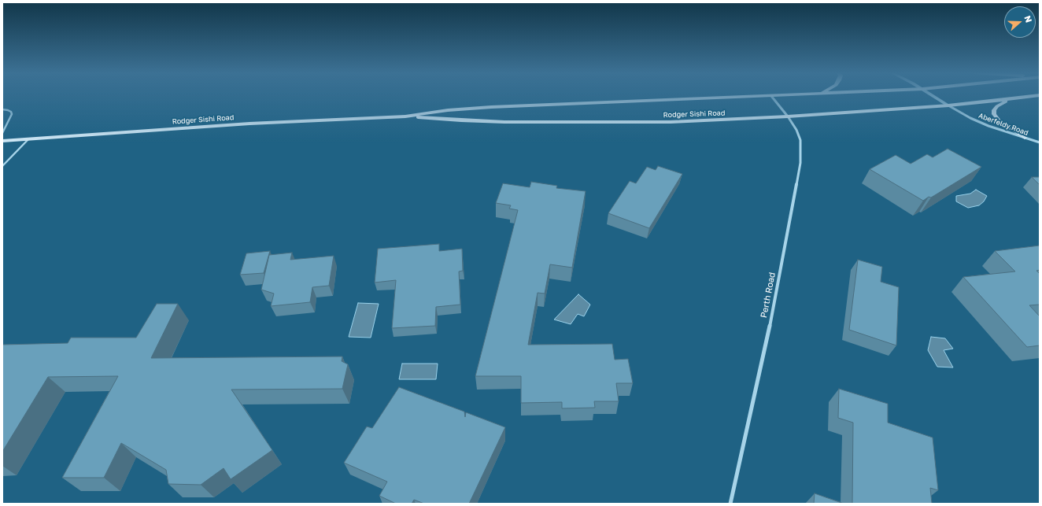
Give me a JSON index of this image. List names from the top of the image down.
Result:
{
  "streets": {
    "main road": ["Rodger Sishi Road"],
    "street": ["Aberfeldy Road", "Perth Road"]
  },
  "crossings": [
    ["Rodger Sishi Road", "Aberfeldy Road"],
    ["Rodger Sishi Road", "Perth Road"]
  ],
  "north": "right"
}
